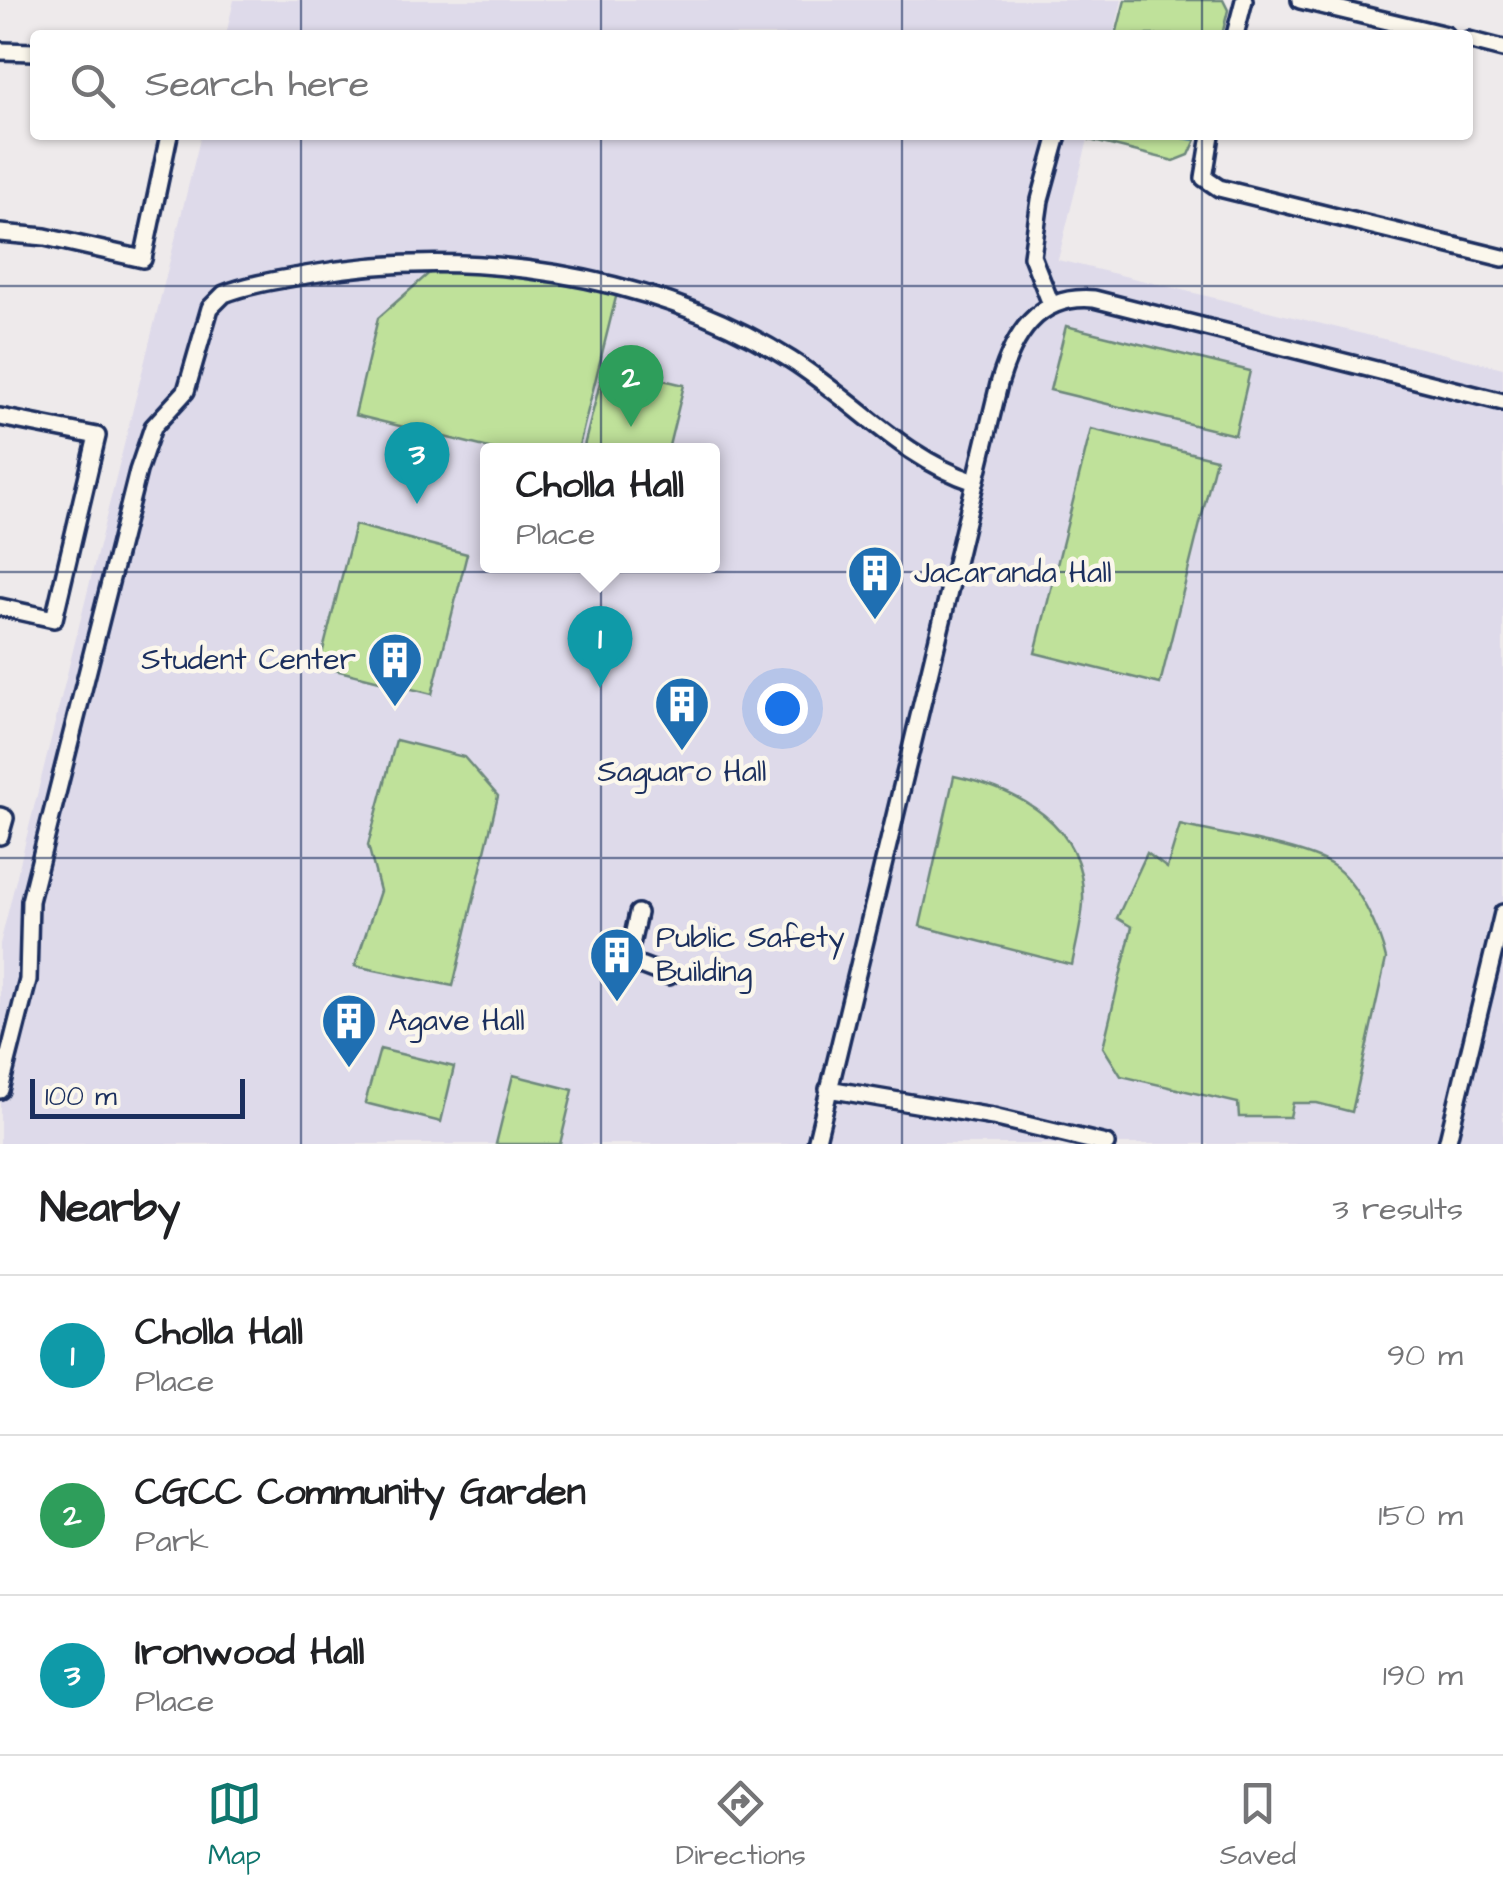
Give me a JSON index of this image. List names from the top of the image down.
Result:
{
  "places": {
    "building": [
      "Jacaranda Hall",
      "Student Center",
      "Saguaro Hall",
      "Public Safety Building",
      "Agave Hall"
    ]
  },
  "scale_bar": "100 m",
  "page": {
    "search": "Search here",
    "pins": ["2", "3", "1"],
    "popup": ["Cholla Hall", "Place"],
    "scale": "100 m",
    "heading": ["Nearby", "3 results"],
    "list": [
      {
        "mark": "1",
        "name": "Cholla Hall",
        "note": "Place",
        "value": "90 m"
      },
      {
        "mark": "2",
        "name": "CGCC Community Garden",
        "note": "Park",
        "value": "150 m"
      },
      {
        "mark": "3",
        "name": "Ironwood Hall",
        "note": "Place",
        "value": "190 m"
      }
    ],
    "nav": ["Map", "Directions", "Saved"]
  }
}
